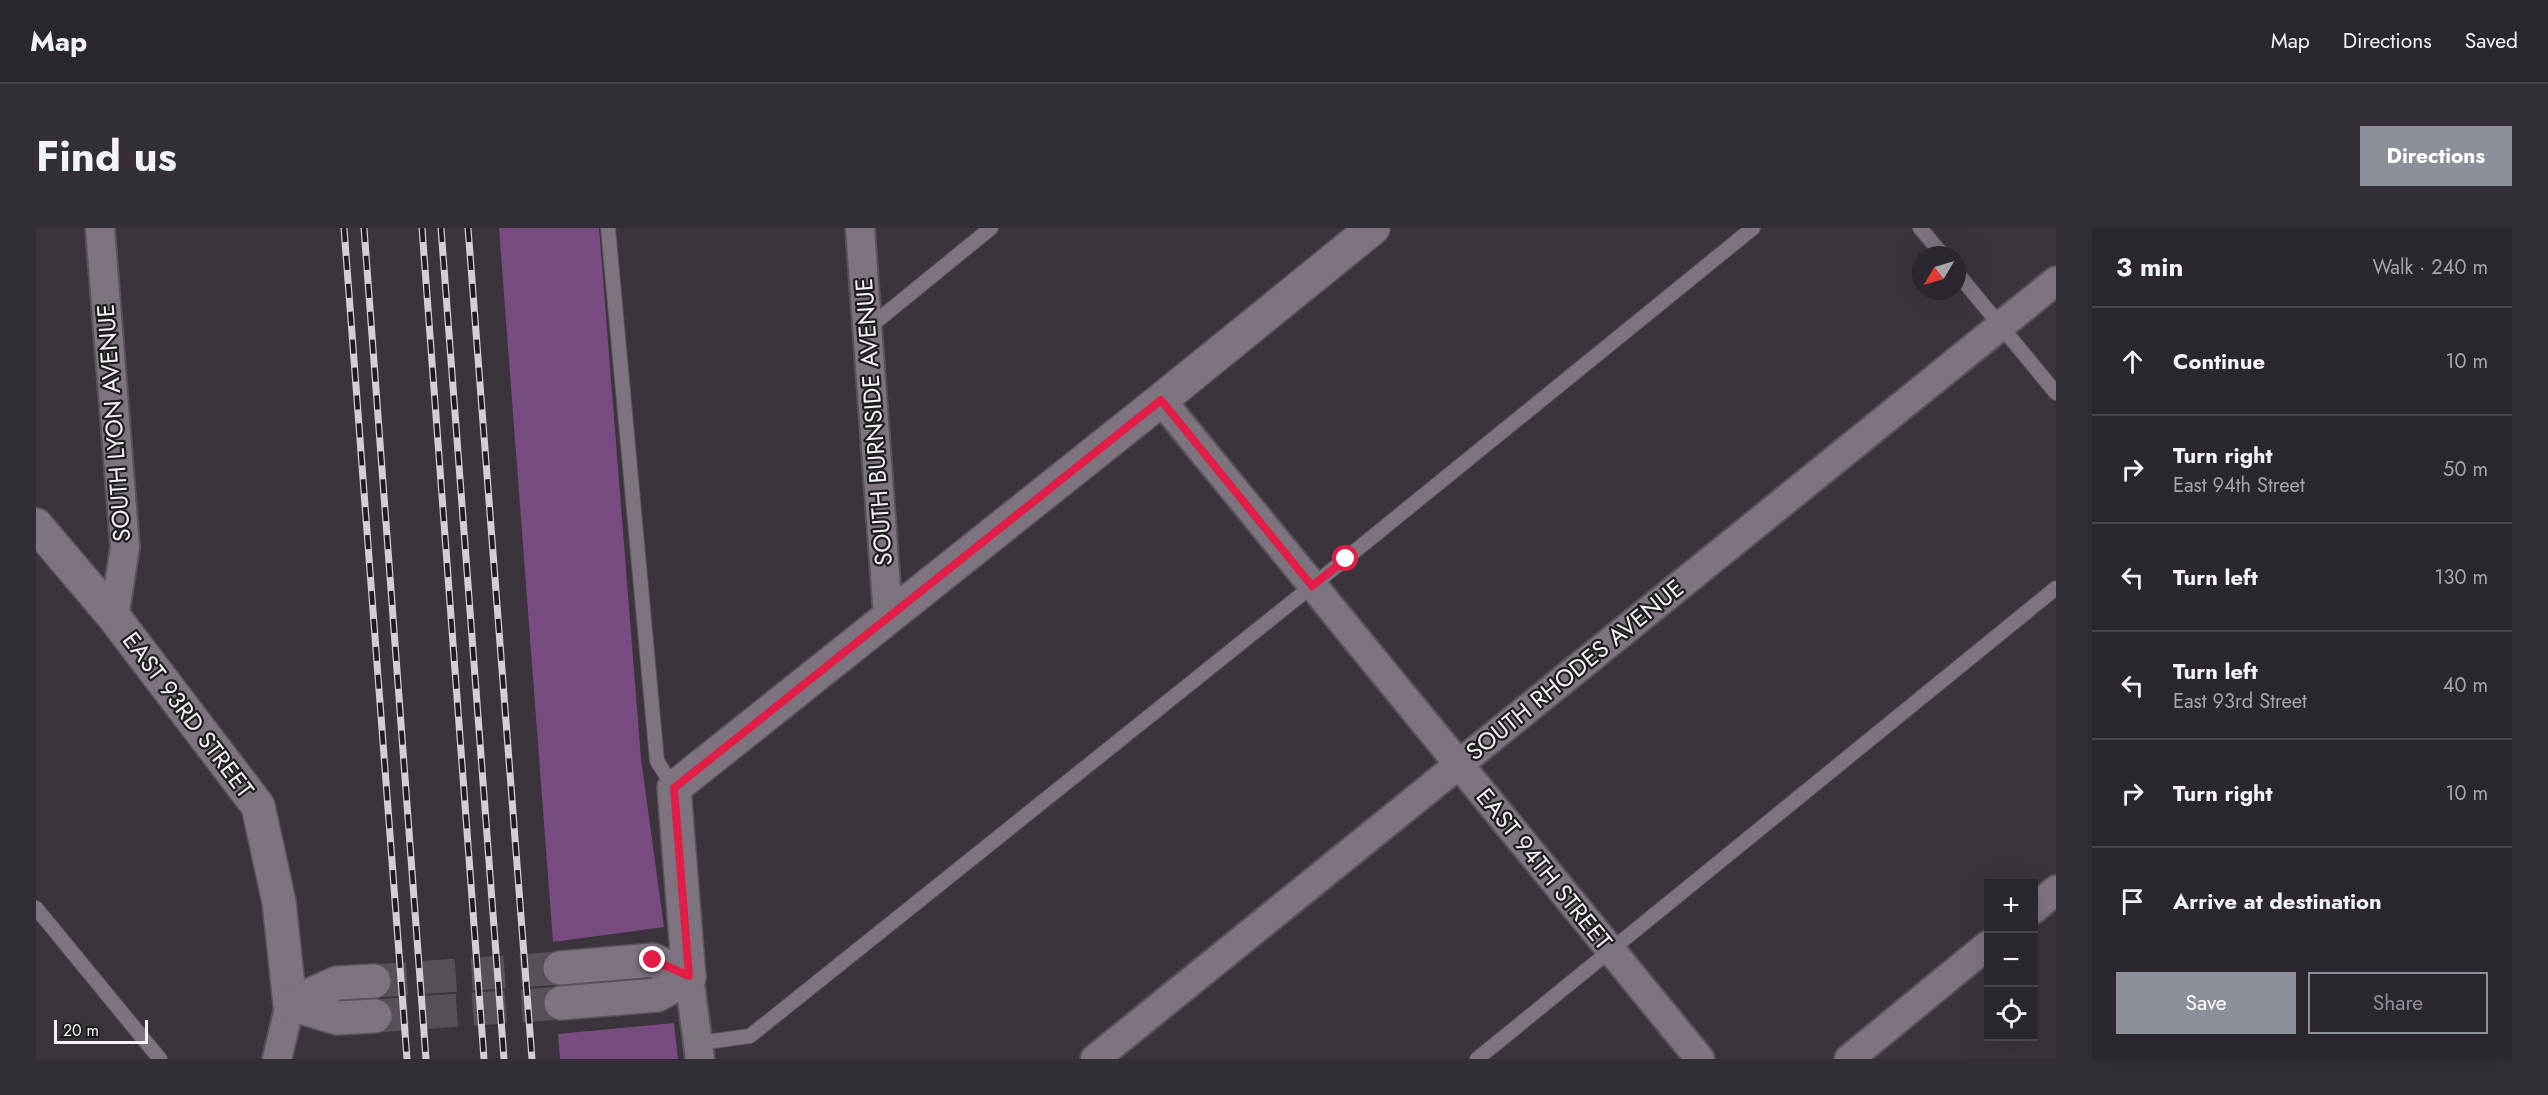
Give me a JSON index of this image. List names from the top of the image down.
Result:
{
  "streets": {
    "street": [
      "SOUTH BURNSIDE AVENUE",
      "SOUTH LYON AVENUE",
      "SOUTH RHODES AVENUE",
      "EAST 93RD STREET",
      "EAST 94TH STREET"
    ]
  },
  "crossings": [
    ["SOUTH LYON AVENUE", "EAST 93RD STREET"],
    ["SOUTH RHODES AVENUE", "EAST 94TH STREET"]
  ],
  "scale_bar": "20 m",
  "north": "bottom left",
  "page": {
    "header": "Map",
    "nav": ["Map", "Directions", "Saved"],
    "title": "Find us",
    "buttons": [
      "Directions",
      ["Save", "Share"]
    ],
    "heading": ["3 min", "Walk · 240 m"],
    "list": [
      ["Continue", "10 m"],
      ["Turn right", "East 94th Street", "50 m"],
      ["Turn left", "130 m"],
      ["Turn left", "East 93rd Street", "40 m"],
      ["Turn right", "10 m"],
      "Arrive at destination"
    ],
    "map_buttons": ["+", "−"],
    "scale": "20 m"
  }
}
